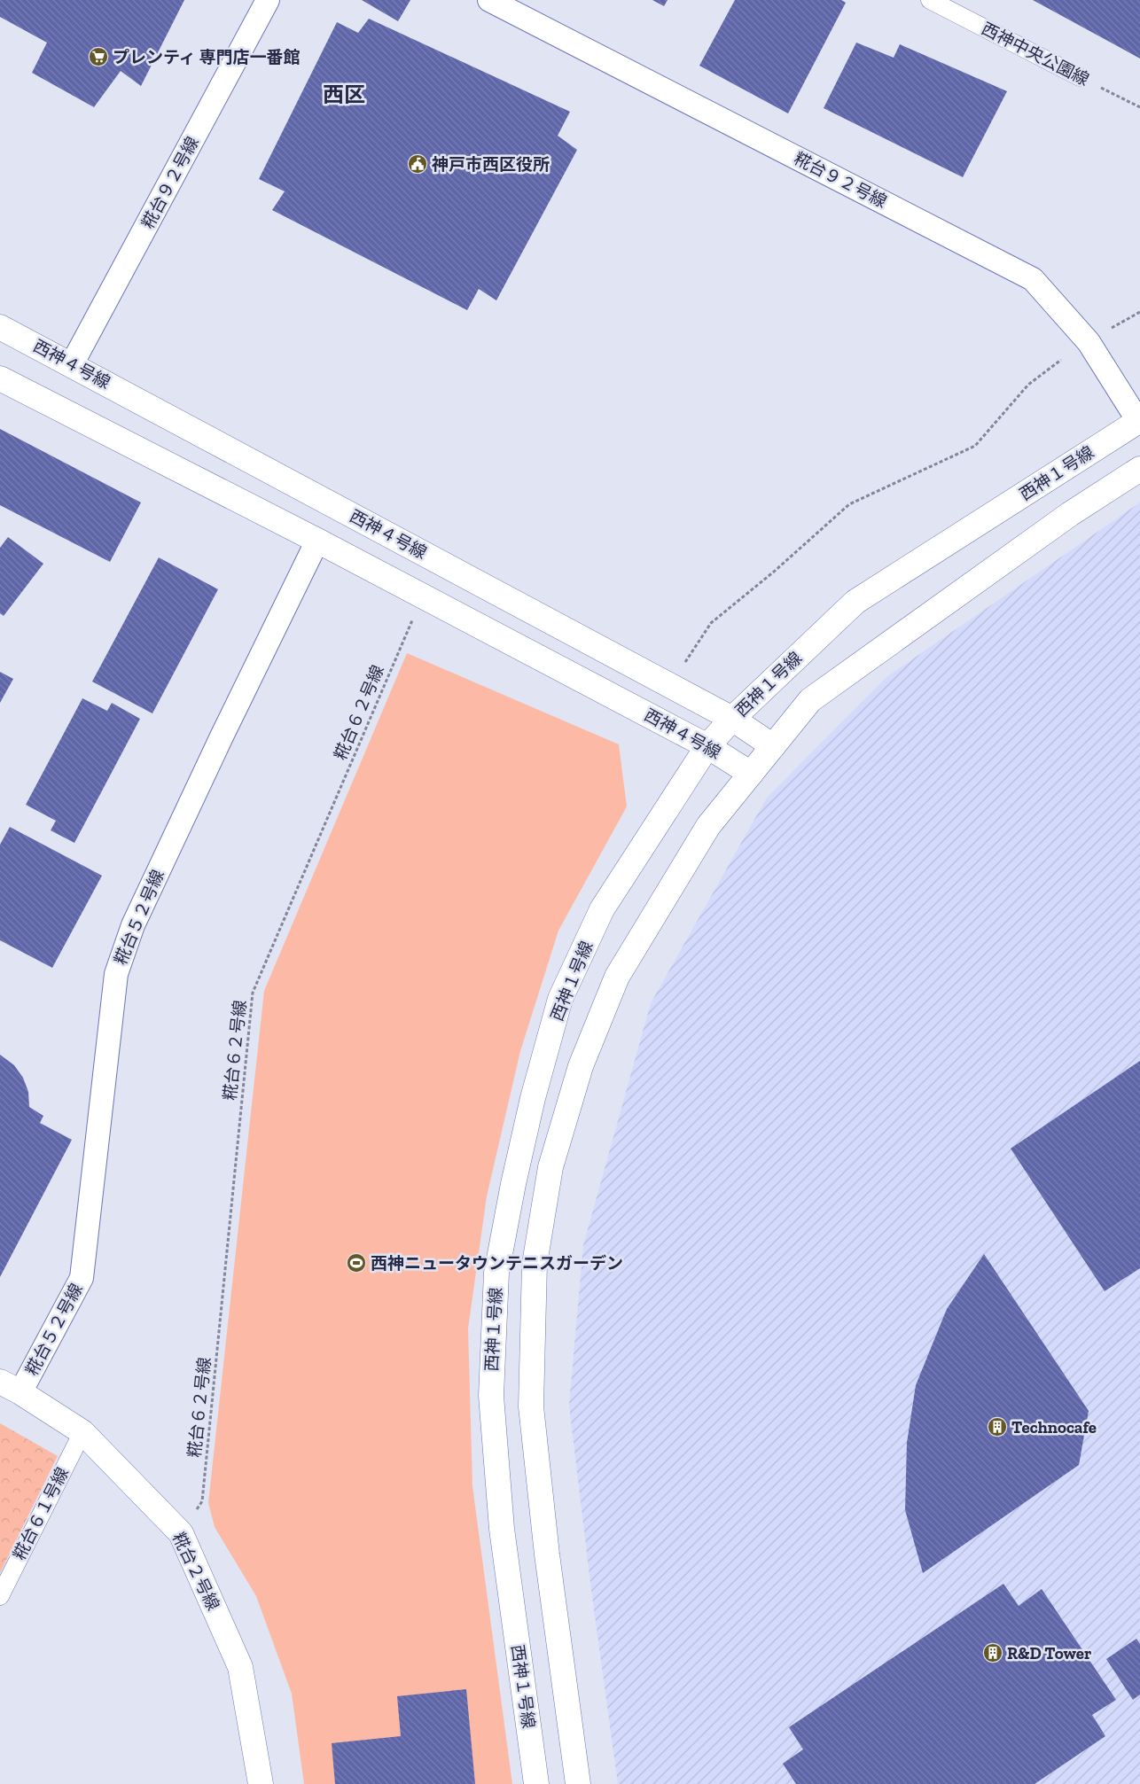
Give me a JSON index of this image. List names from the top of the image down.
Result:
{
  "streets": {
    "street": [
      "西神中央公園線",
      "糀台９２号線",
      "西神４号線",
      "西神１号線",
      "糀台５２号線",
      "糀台６１号線",
      "糀台２号線"
    ],
    "path": ["糀台６２号線"]
  },
  "crossings": [
    ["糀台９２号線", "西神４号線"],
    ["糀台９２号線", "西神１号線"],
    ["西神４号線", "西神１号線"],
    ["西神４号線", "糀台６２号線"],
    ["西神４号線", "糀台５２号線"],
    ["糀台６２号線", "糀台２号線"],
    ["糀台５２号線", "糀台２号線"],
    ["糀台６１号線", "糀台２号線"]
  ],
  "districts": ["西区"],
  "places": {
    "supermarket": ["プレンティ 専門店一番館"],
    "public building": ["神戸市西区役所"],
    "sports": ["西神ニュータウンテニスガーデン"],
    "building": ["Technocafe", "R&D Tower"]
  }
}
